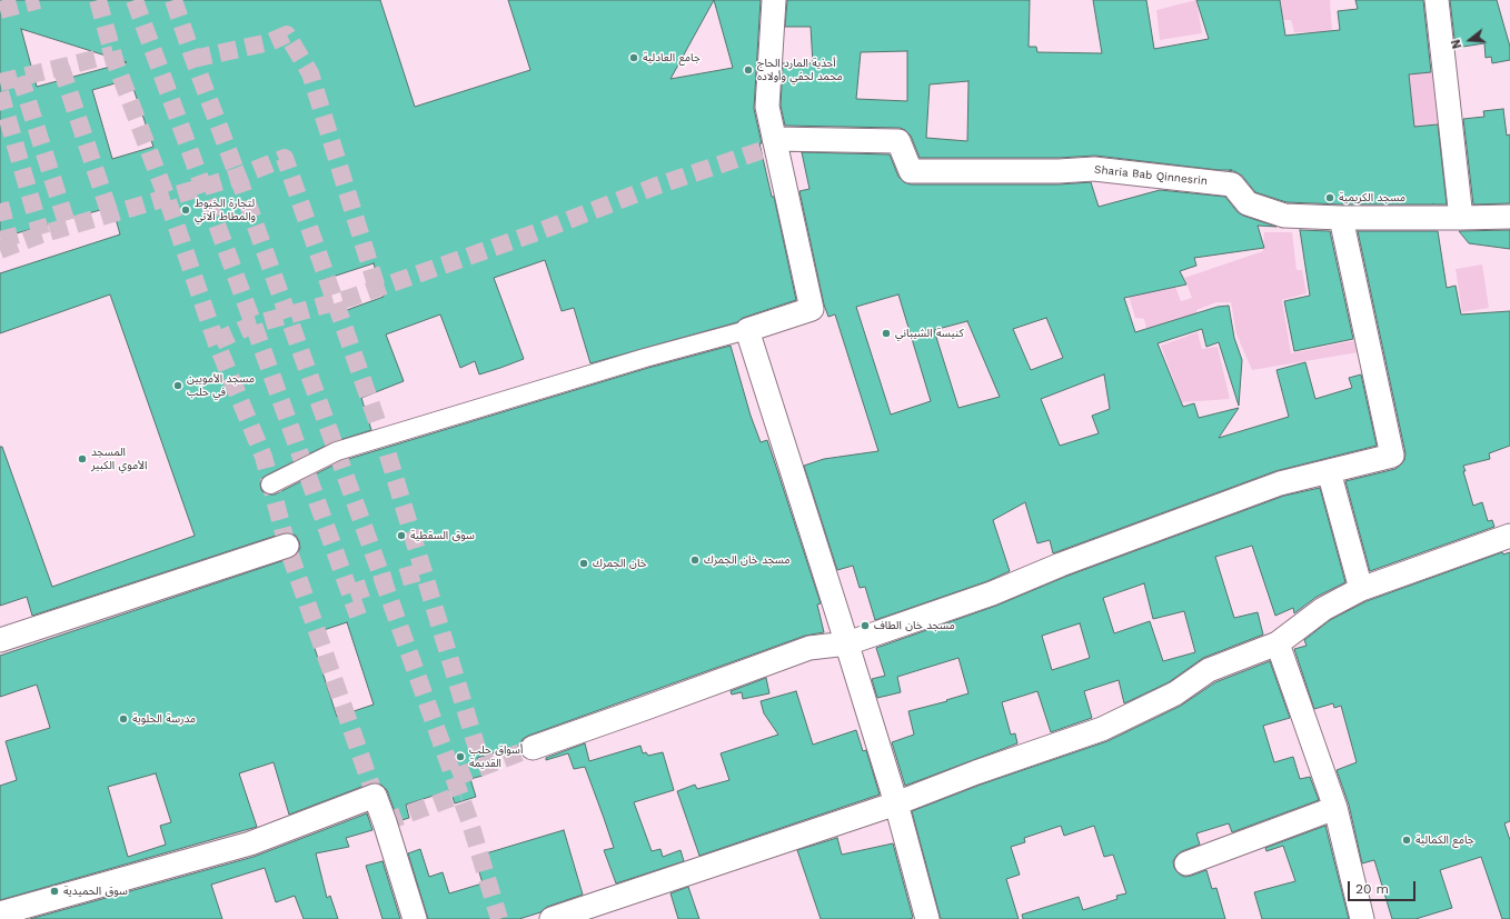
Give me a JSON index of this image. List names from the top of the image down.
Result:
{
  "streets": {
    "street": ["Sharia Bab Qinnesrin"]
  },
  "places": [
    "جامع العادلية",
    "أحذية المارد الحاج محمد لحفي وأولاده",
    "مسجد الكريمية",
    "لتجارة الخيوط والمطاط آلاتي",
    "كنيسة الشيباني",
    "مسجد الأمويين في حلب",
    "المسجد الأموي الكبير",
    "سوق السقطية",
    "مسجد خان الجمرك",
    "خان الجمرك",
    "مسجد خان الطاف",
    "مدرسة الحلوية",
    "أسواق حلب القديمة",
    "جامع الكمالية",
    "سوق الحميدية"
  ],
  "scale_bar": "20 m",
  "north": "left"
}
